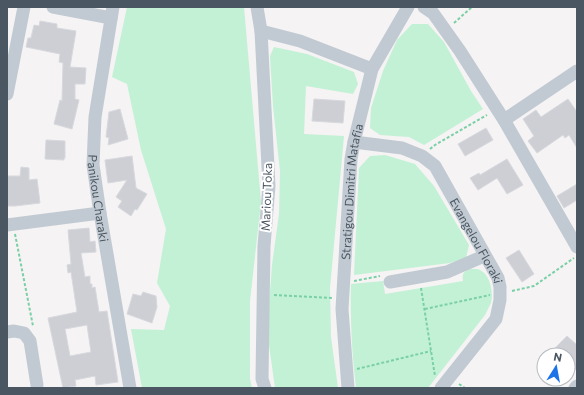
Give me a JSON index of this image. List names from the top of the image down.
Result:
{
  "streets": {
    "street": [
      "Stratigou Dimitri Matafia",
      "Mariou Toka",
      "Panikou Charaki",
      "Evangelou Floraki"
    ]
  },
  "crossings": [
    ["Stratigou Dimitri Matafia", "Evangelou Floraki"]
  ],
  "north": "top"
}
